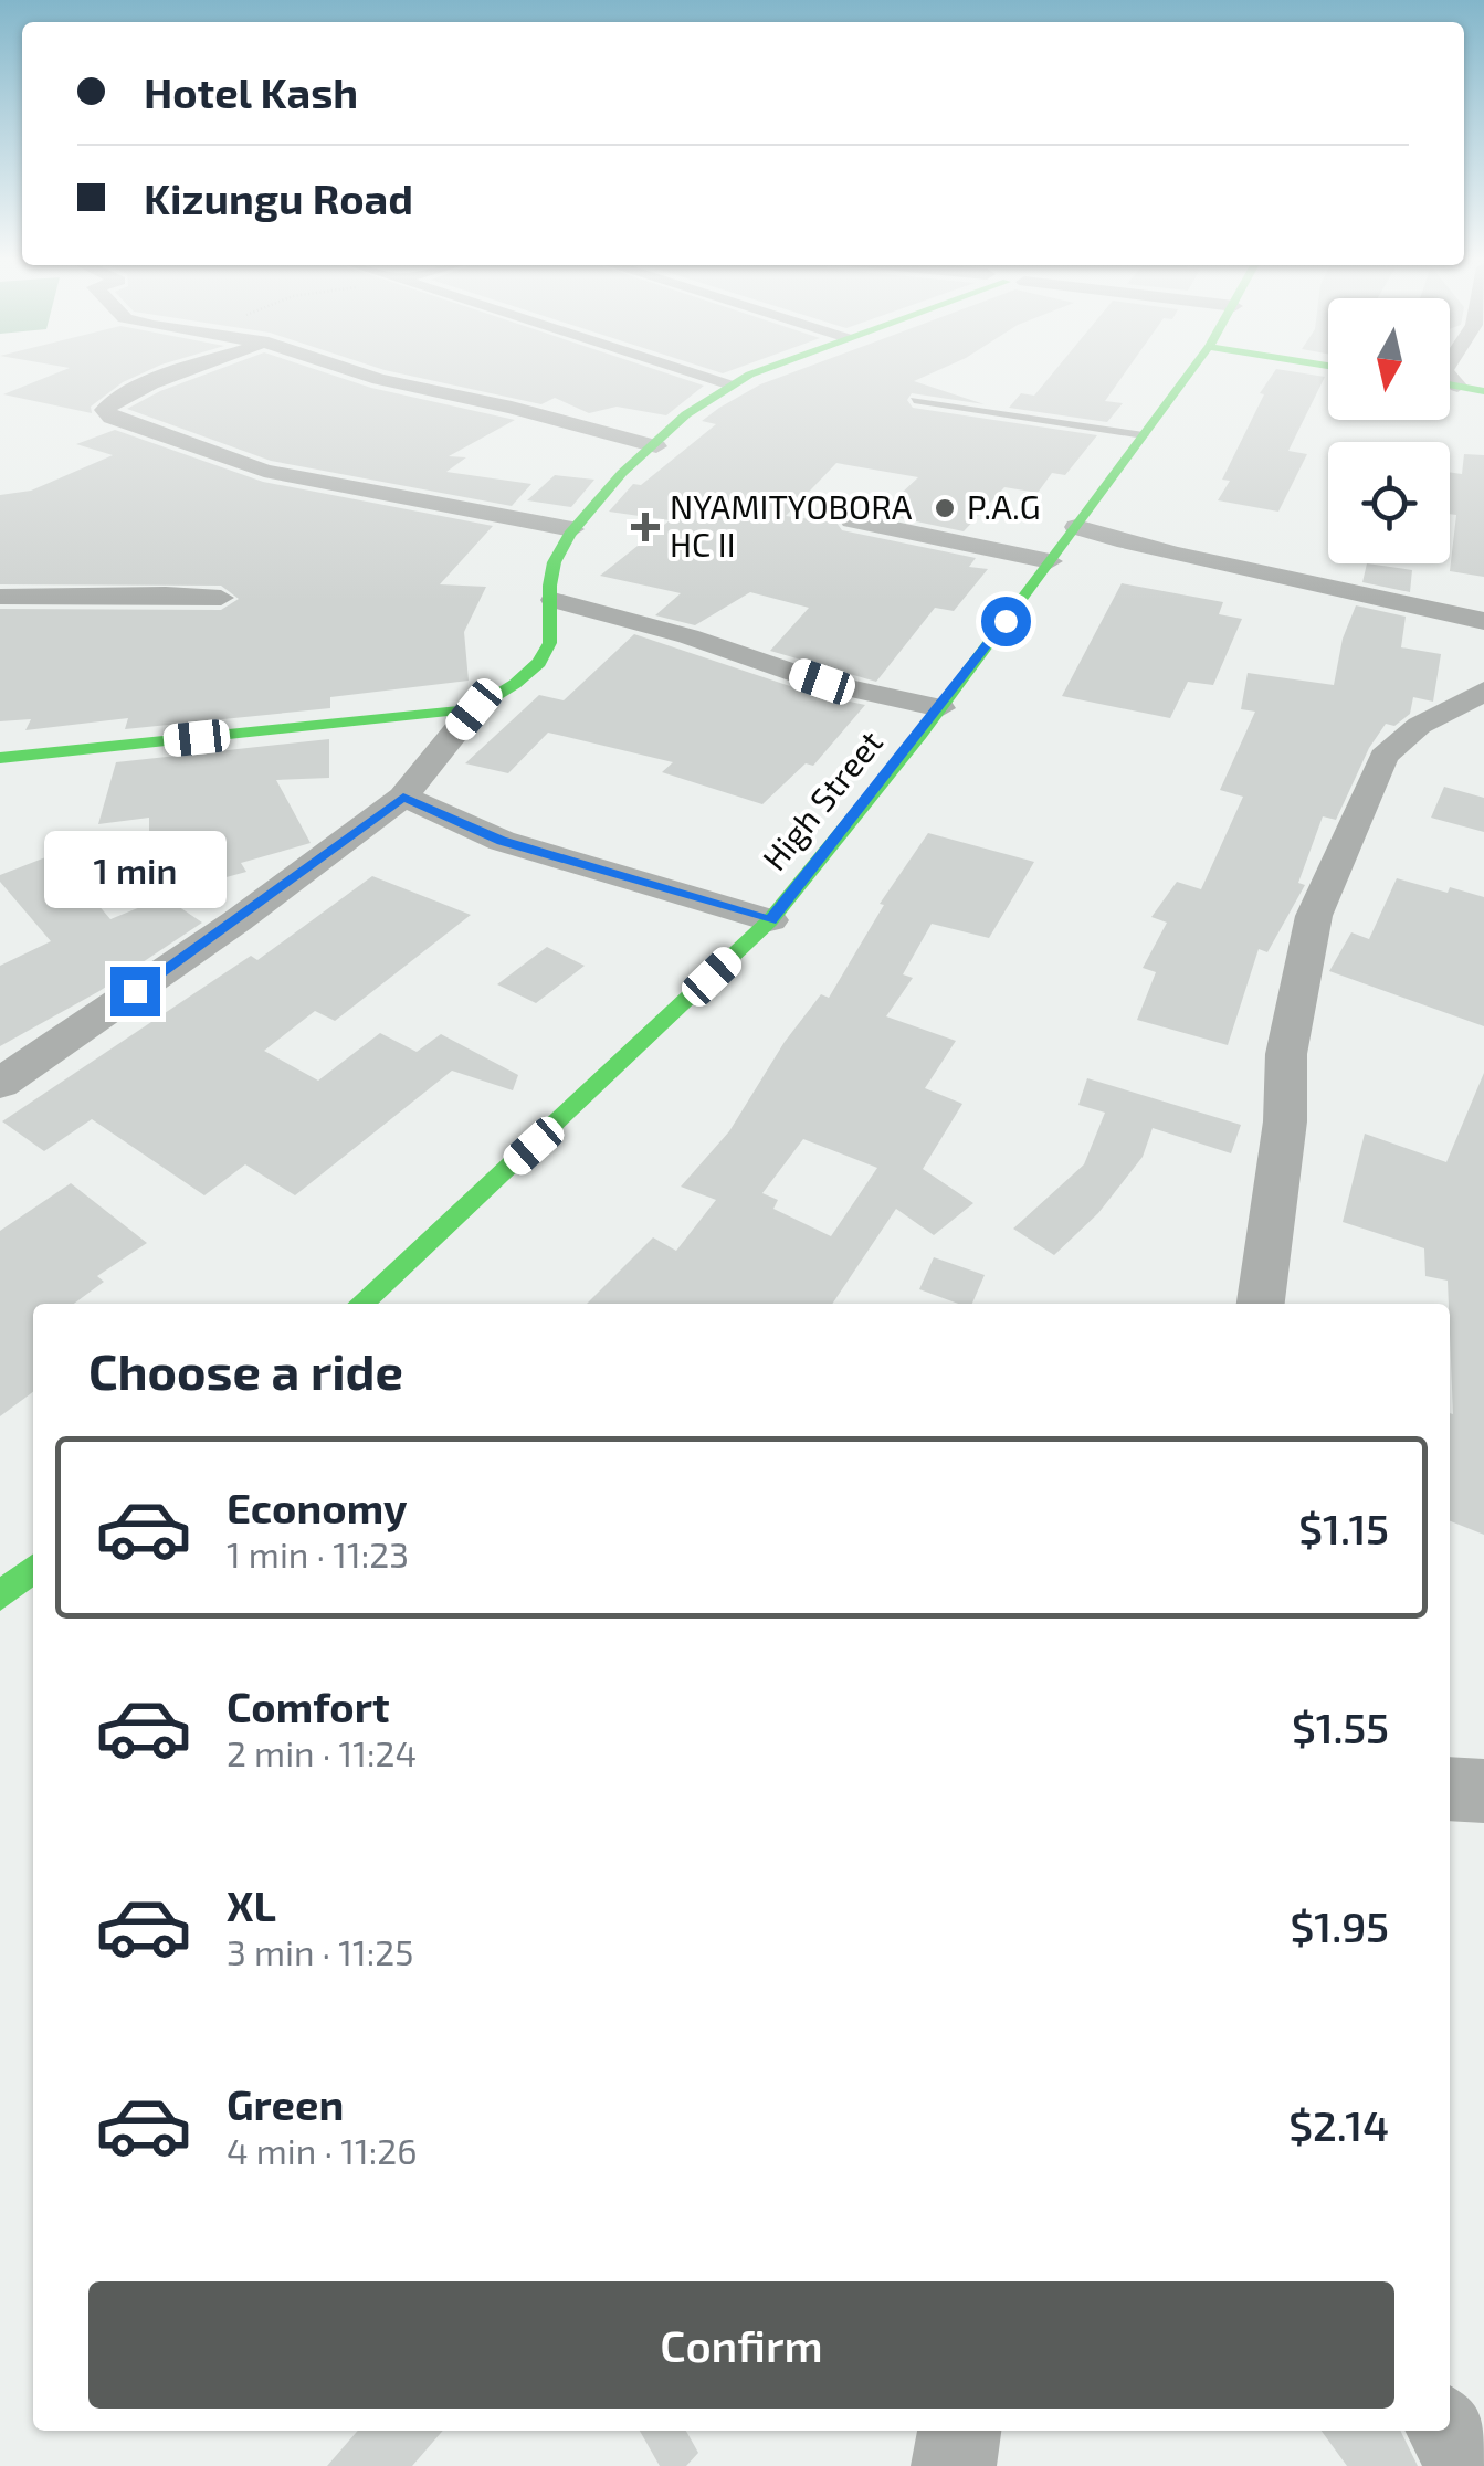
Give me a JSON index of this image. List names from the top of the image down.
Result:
{
  "streets": {
    "main road": ["High Street"]
  },
  "places": {
    "other": ["P.A.G"],
    "health": ["NYAMITYOBORA HC II"]
  },
  "north": "bottom",
  "page": {
    "banner": ["Hotel Kash", "Kizungu Road"],
    "bubble": "1 min",
    "heading": "Choose a ride",
    "list": [
      {
        "name": "Economy",
        "note": "1 min · 11:23",
        "value": "$1.15"
      },
      {
        "name": "Comfort",
        "note": "2 min · 11:24",
        "value": "$1.55"
      },
      {
        "name": "XL",
        "note": "3 min · 11:25",
        "value": "$1.95"
      },
      {
        "name": "Green",
        "note": "4 min · 11:26",
        "value": "$2.14"
      }
    ],
    "buttons": "Confirm"
  }
}
